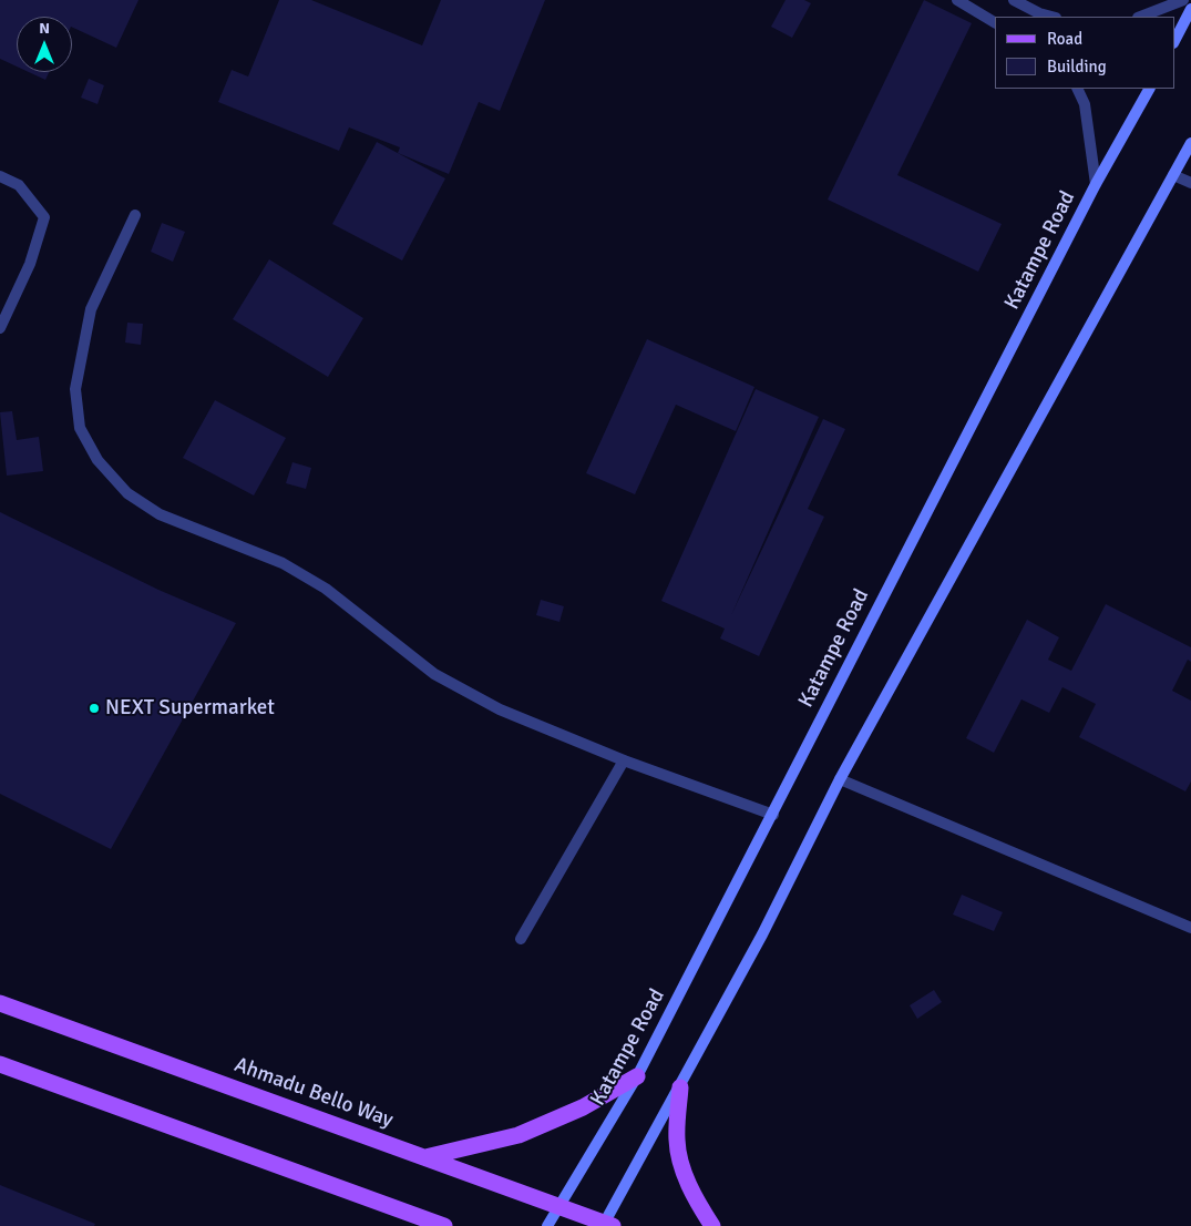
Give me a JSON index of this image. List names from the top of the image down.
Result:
{
  "streets": {
    "main road": ["Katampe Road", "Ahmadu Bello Way"]
  },
  "crossings": [
    ["Katampe Road", "Ahmadu Bello Way"]
  ],
  "places": ["NEXT Supermarket"],
  "legend": ["Road", "Building"],
  "north": "top"
}
